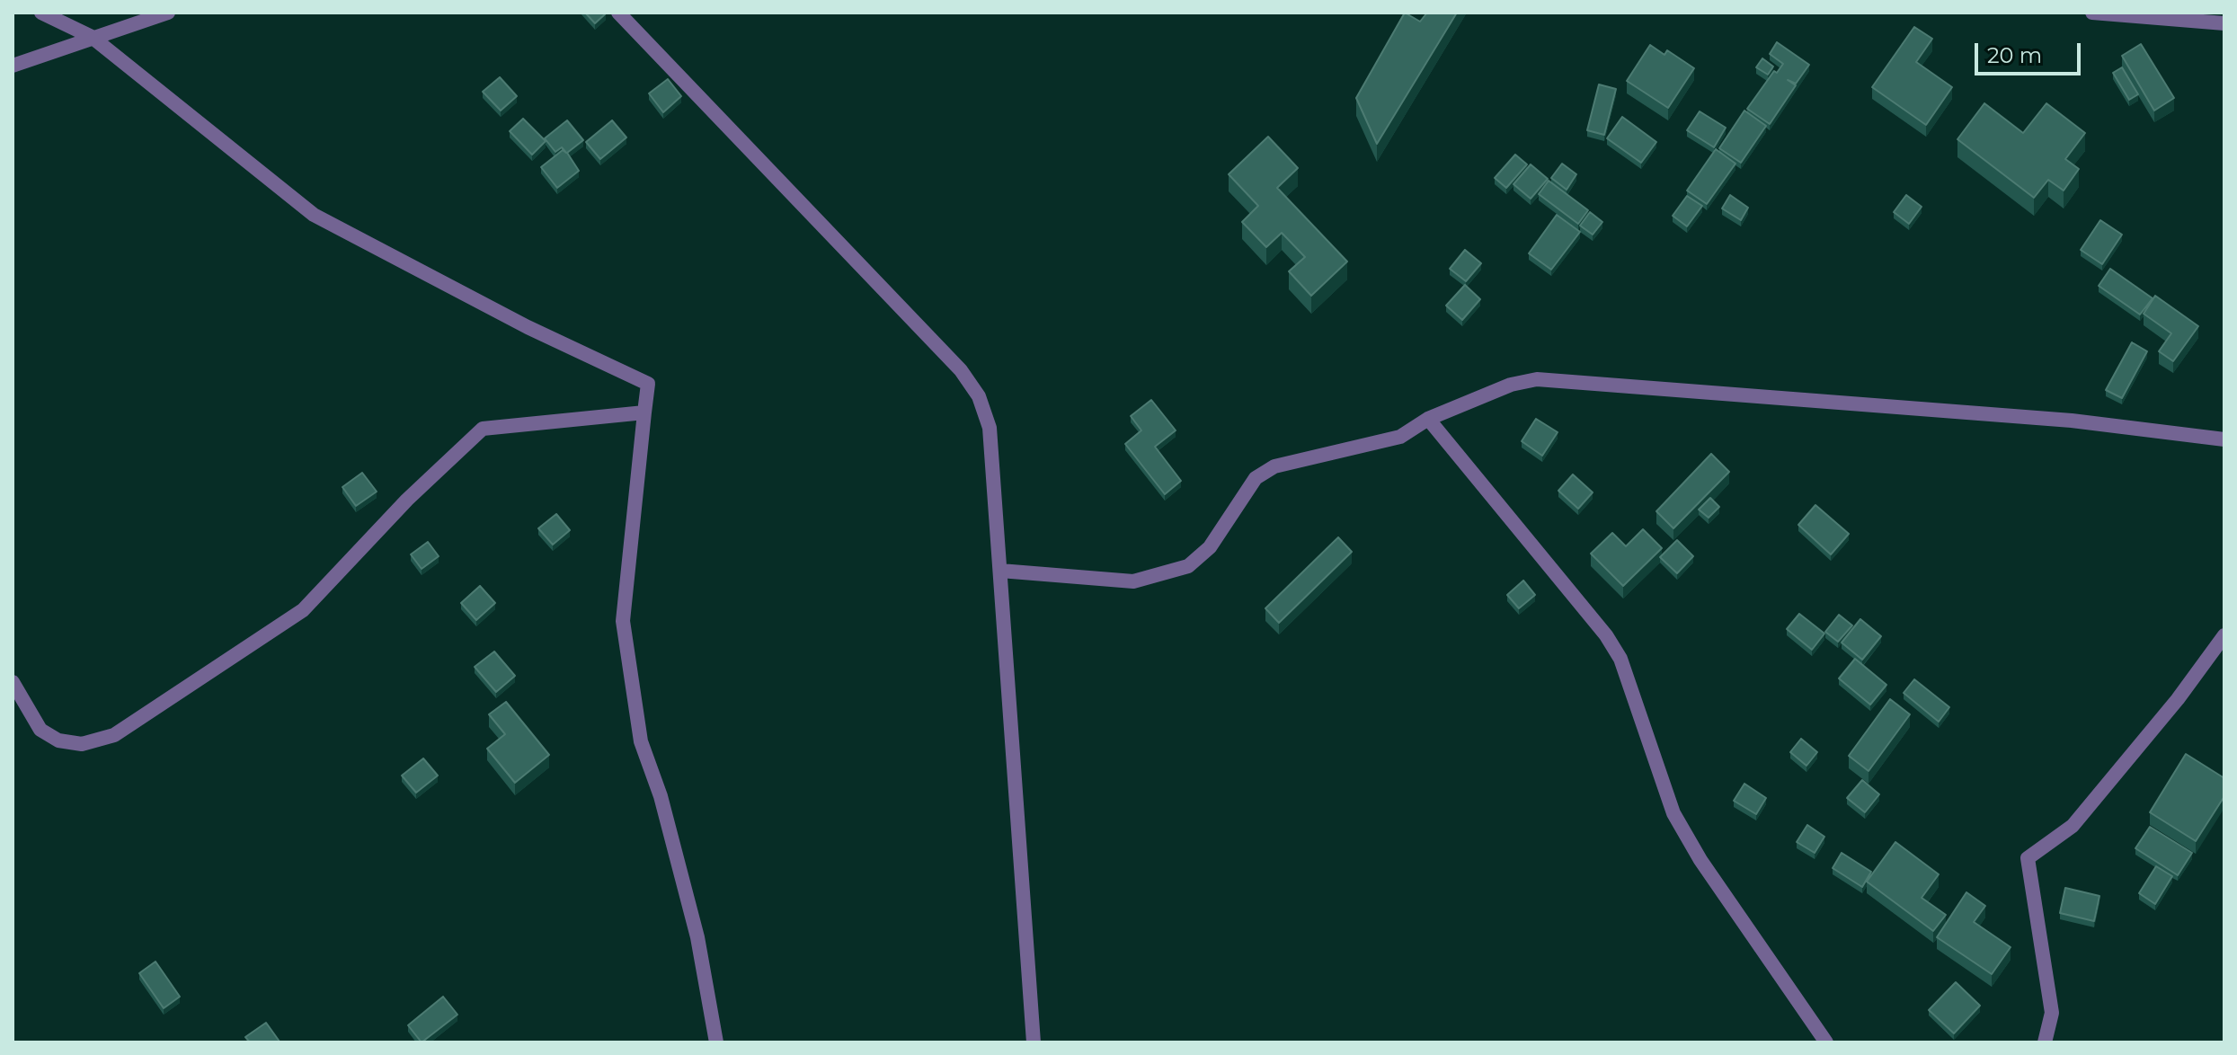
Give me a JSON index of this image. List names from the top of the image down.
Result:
{
  "scale_bar": "20 m"
}
